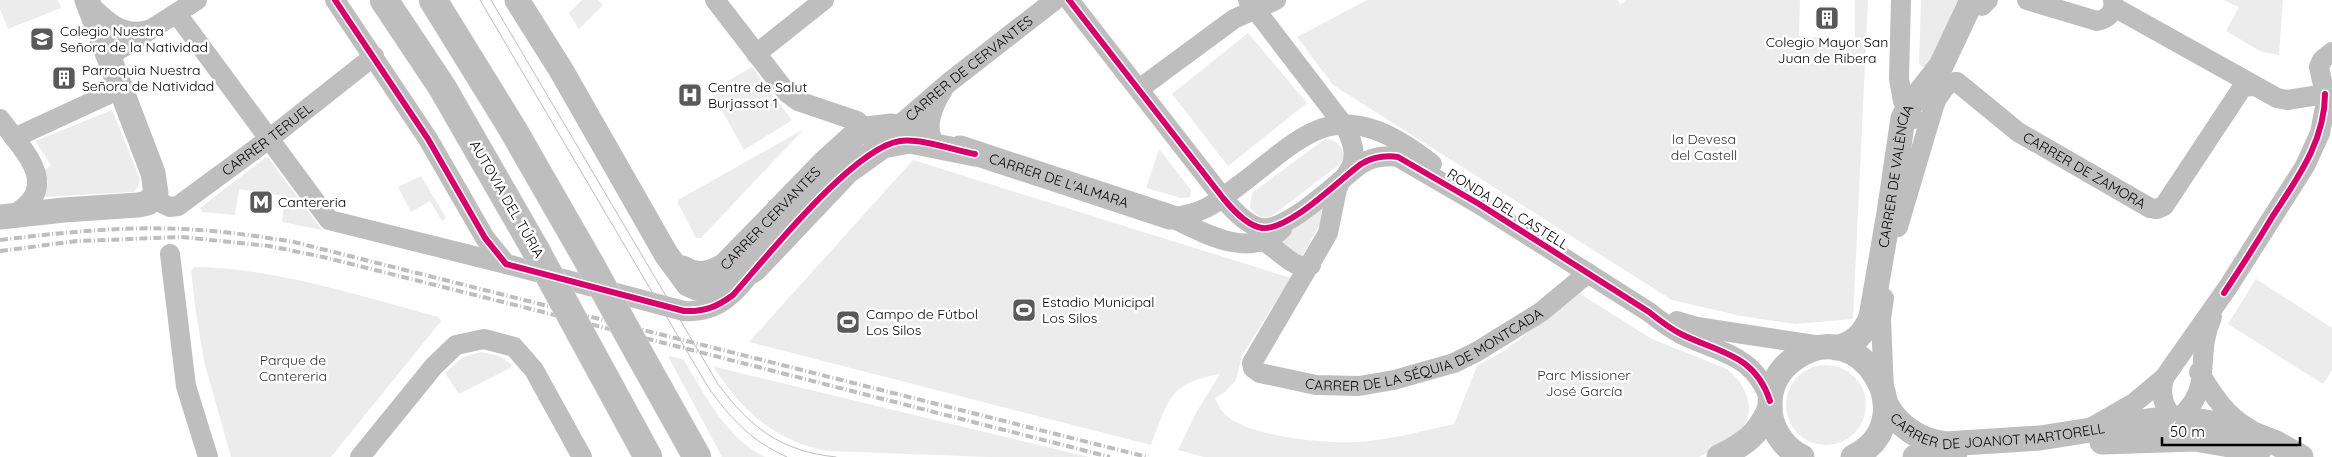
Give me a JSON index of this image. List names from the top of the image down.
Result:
{
  "streets": {
    "highway": ["AUTOVIA DEL TÚRIA"],
    "street": [
      "CARRER DE CERVANTES",
      "CARRER TERUEL",
      "CARRER DE ZAMORA",
      "CARRER DE L'ALMARA",
      "CARRER DE VALÈNCIA",
      "RONDA DEL CASTELL",
      "CARRER CERVANTES",
      "CARRER DE LA SÉQUIA DE MONTCADA",
      "CARRER DE JOANOT MARTORELL"
    ]
  },
  "crossings": [
    ["CARRER DE CERVANTES", "CARRER DE L'ALMARA"],
    ["CARRER DE CERVANTES", "CARRER CERVANTES"],
    ["CARRER DE L'ALMARA", "RONDA DEL CASTELL"],
    ["CARRER DE L'ALMARA", "CARRER CERVANTES"],
    ["CARRER DE VALÈNCIA", "RONDA DEL CASTELL"],
    ["CARRER DE VALÈNCIA", "CARRER DE JOANOT MARTORELL"],
    ["RONDA DEL CASTELL", "CARRER DE LA SÉQUIA DE MONTCADA"]
  ],
  "parks": ["la Devesa del Castell", "Parque de Cantereria", "Parc Missioner José García"],
  "places": {
    "building": ["Colegio Mayor San Juan de Ribera", "Parroquia Nuestra Señora de Natividad"],
    "school or university": ["Colegio Nuestra Señora de la Natividad"],
    "hospital": ["Centre de Salut Burjassot 1"],
    "metro station": ["Cantereria"],
    "sports": ["Estadio Municipal Los Silos", "Campo de Fútbol Los Silos"]
  },
  "scale_bar": "50 m"
}
